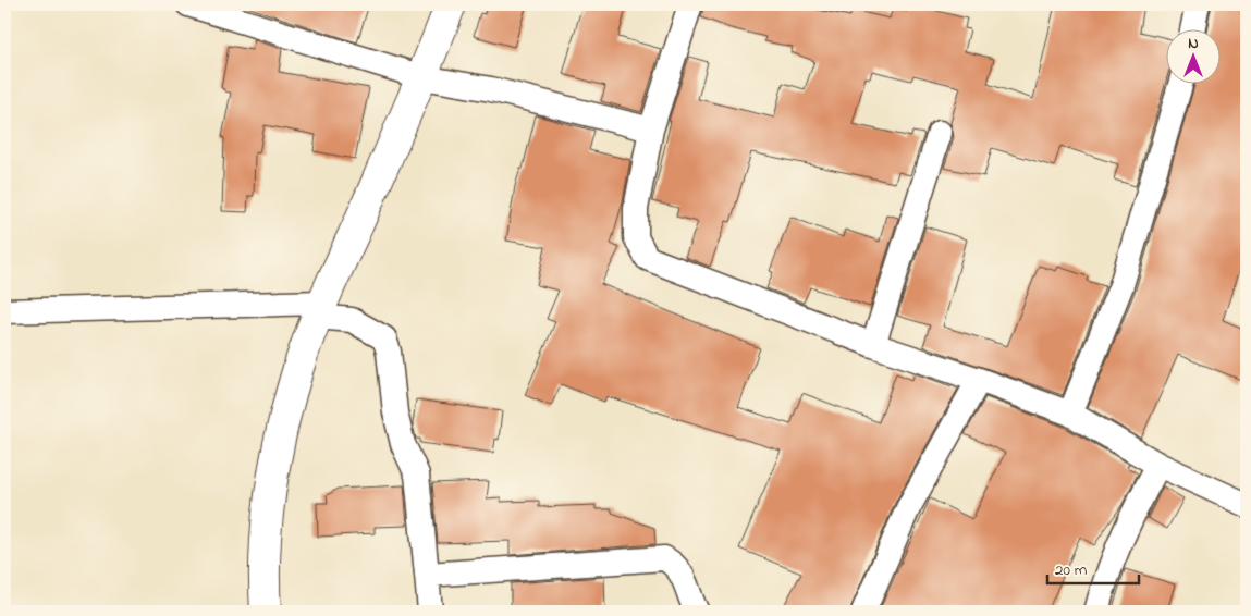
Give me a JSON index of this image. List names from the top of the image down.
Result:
{
  "scale_bar": "20 m",
  "north": "top"
}
